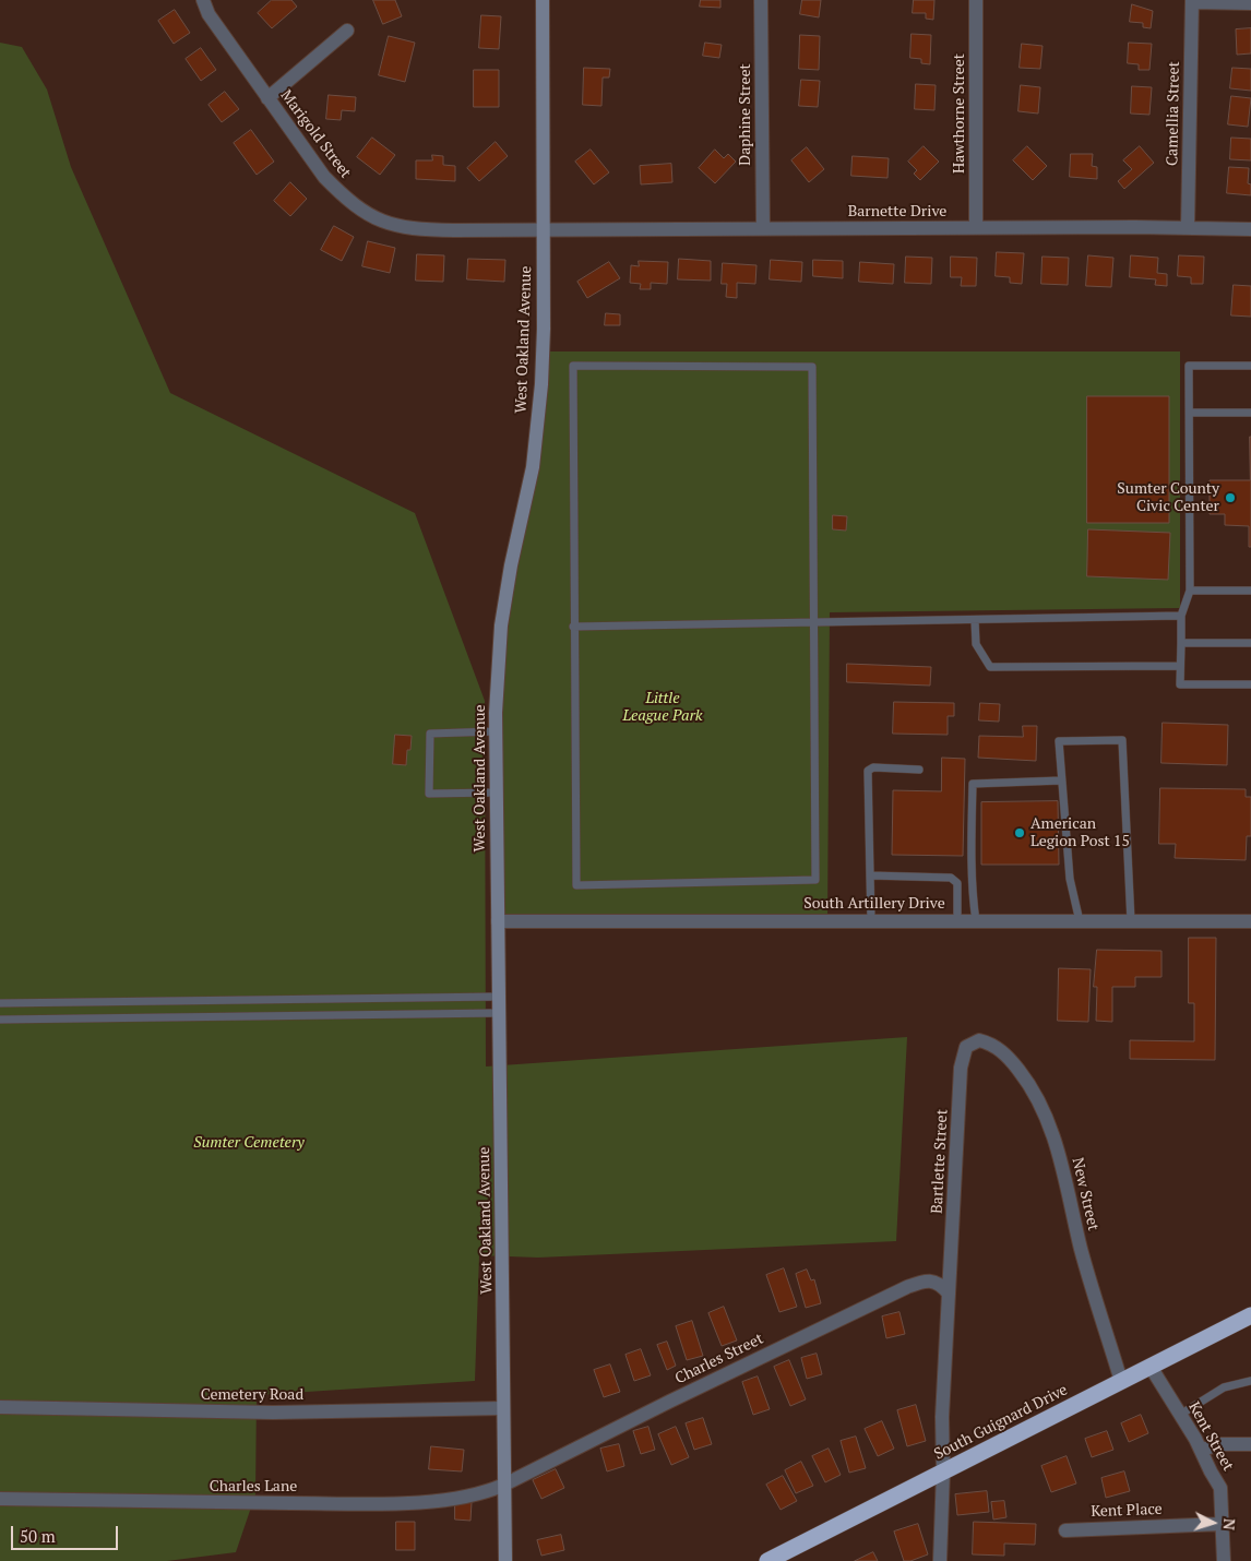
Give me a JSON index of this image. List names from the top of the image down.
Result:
{
  "streets": {
    "highway": ["South Guignard Drive"],
    "street": [
      "Hawthorne Street",
      "Camellia Street",
      "Daphine Street",
      "Marigold Street",
      "Barnette Drive",
      "West Oakland Avenue",
      "South Artillery Drive",
      "Bartlette Street",
      "New Street",
      "Charles Street",
      "Cemetery Road",
      "Kent Street",
      "Charles Lane",
      "Kent Place"
    ]
  },
  "crossings": [
    ["Hawthorne Street", "Barnette Drive"],
    ["Camellia Street", "Barnette Drive"],
    ["Daphine Street", "Barnette Drive"],
    ["Marigold Street", "Barnette Drive"],
    ["Marigold Street", "West Oakland Avenue"],
    ["Barnette Drive", "West Oakland Avenue"],
    ["West Oakland Avenue", "South Artillery Drive"],
    ["West Oakland Avenue", "Charles Street"],
    ["West Oakland Avenue", "Cemetery Road"],
    ["West Oakland Avenue", "Charles Lane"],
    ["Bartlette Street", "New Street"],
    ["Bartlette Street", "Charles Street"],
    ["Bartlette Street", "South Guignard Drive"],
    ["New Street", "South Guignard Drive"],
    ["Charles Street", "Charles Lane"],
    ["South Guignard Drive", "Kent Street"],
    ["Kent Street", "Kent Place"]
  ],
  "parks": ["Little League Park", "Sumter Cemetery"],
  "places": ["Sumter County Civic Center", "American Legion Post 15"],
  "scale_bar": "50 m",
  "north": "right"
}
